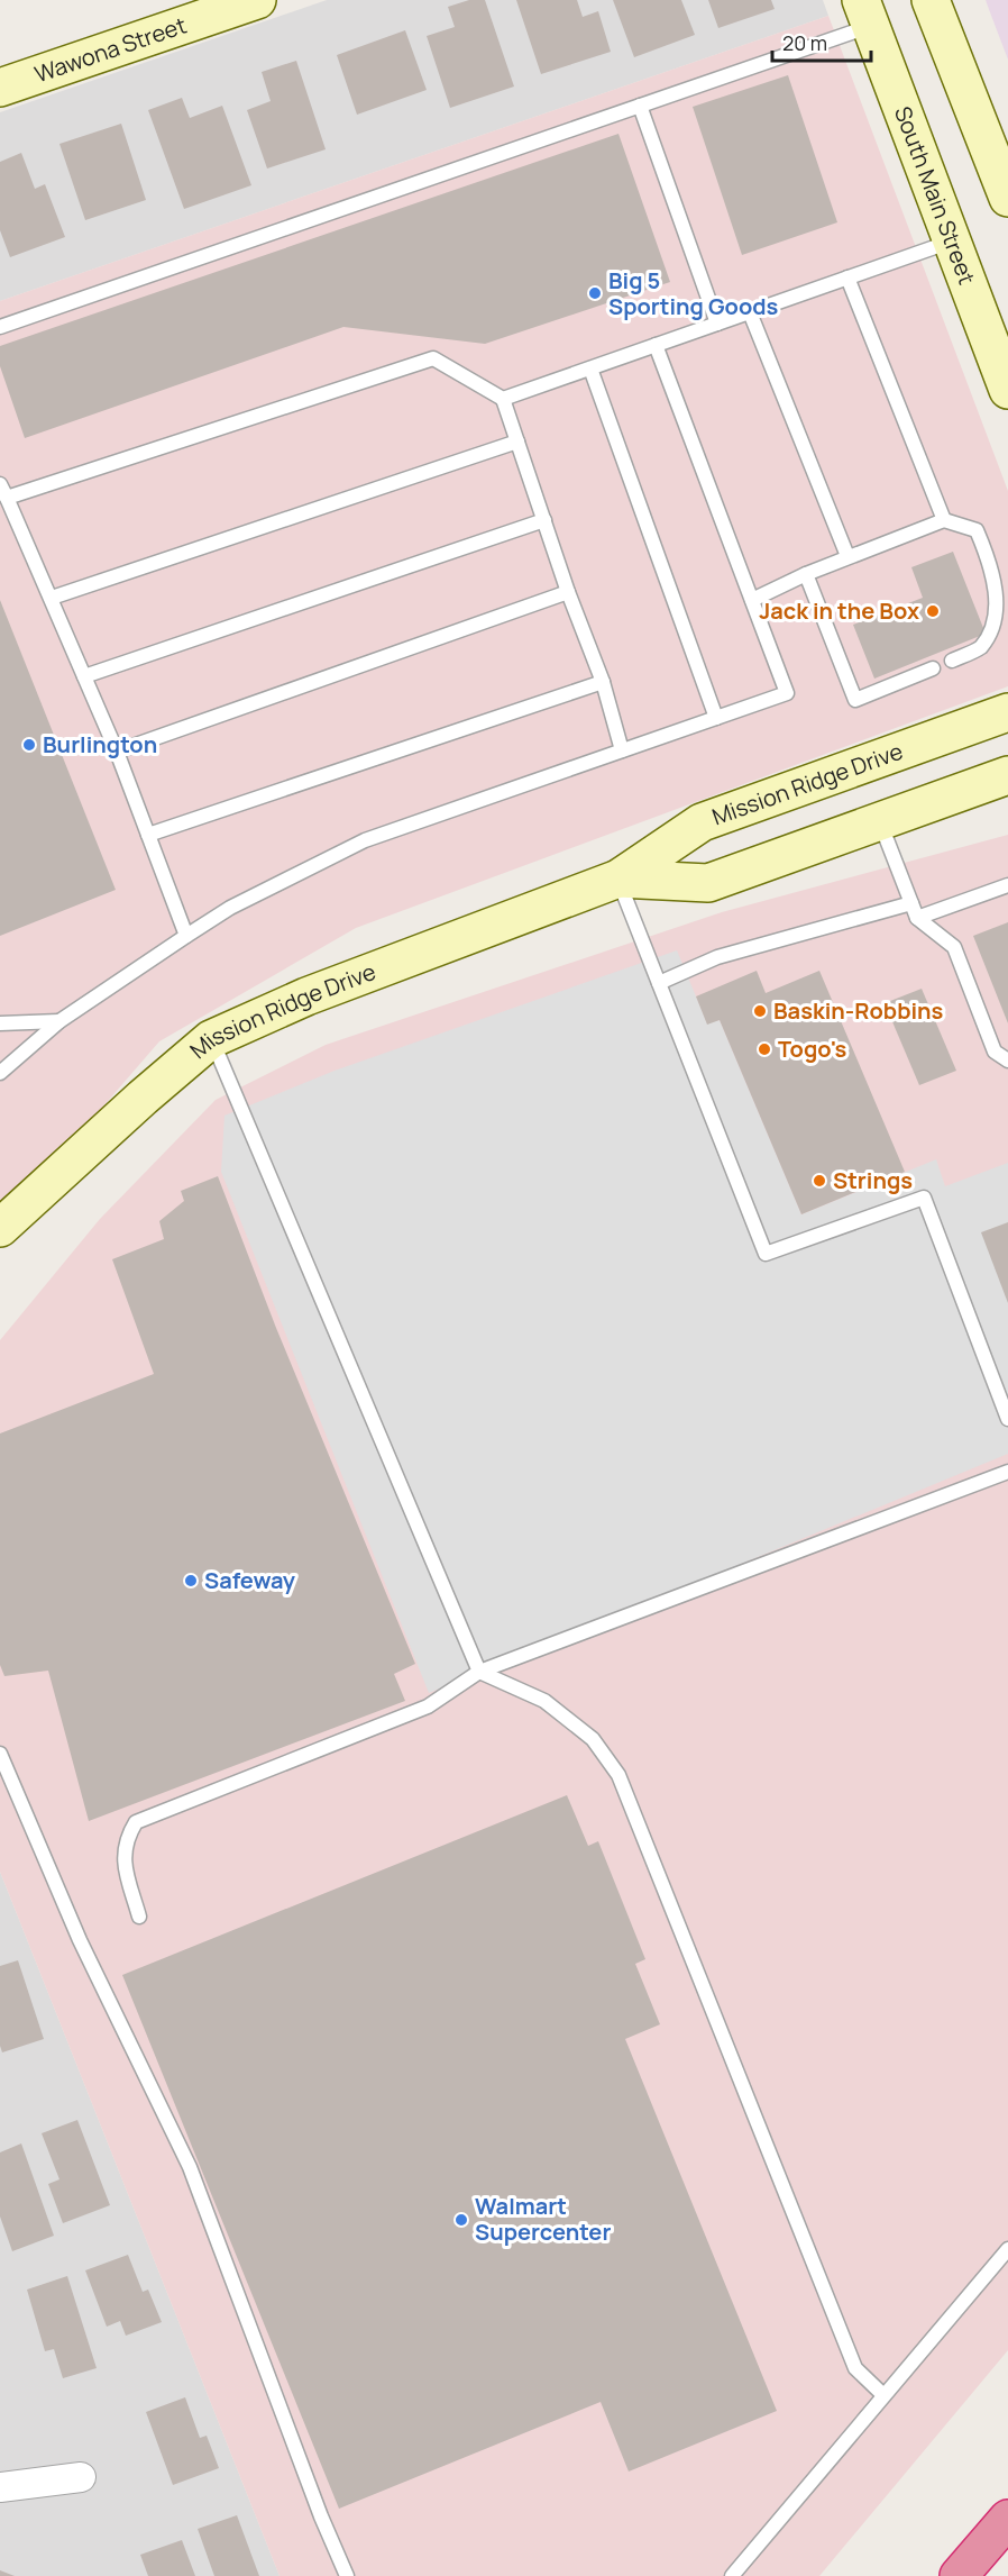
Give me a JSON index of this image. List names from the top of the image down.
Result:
{
  "streets": {
    "street": ["Wawona Street", "South Main Street", "Mission Ridge Drive"]
  },
  "places": [
    "Big 5 Sporting Goods",
    "Jack in the Box",
    "Burlington",
    "Baskin-Robbins",
    "Togo's",
    "Strings",
    "Safeway",
    "Walmart Supercenter"
  ],
  "scale_bar": "20 m"
}
